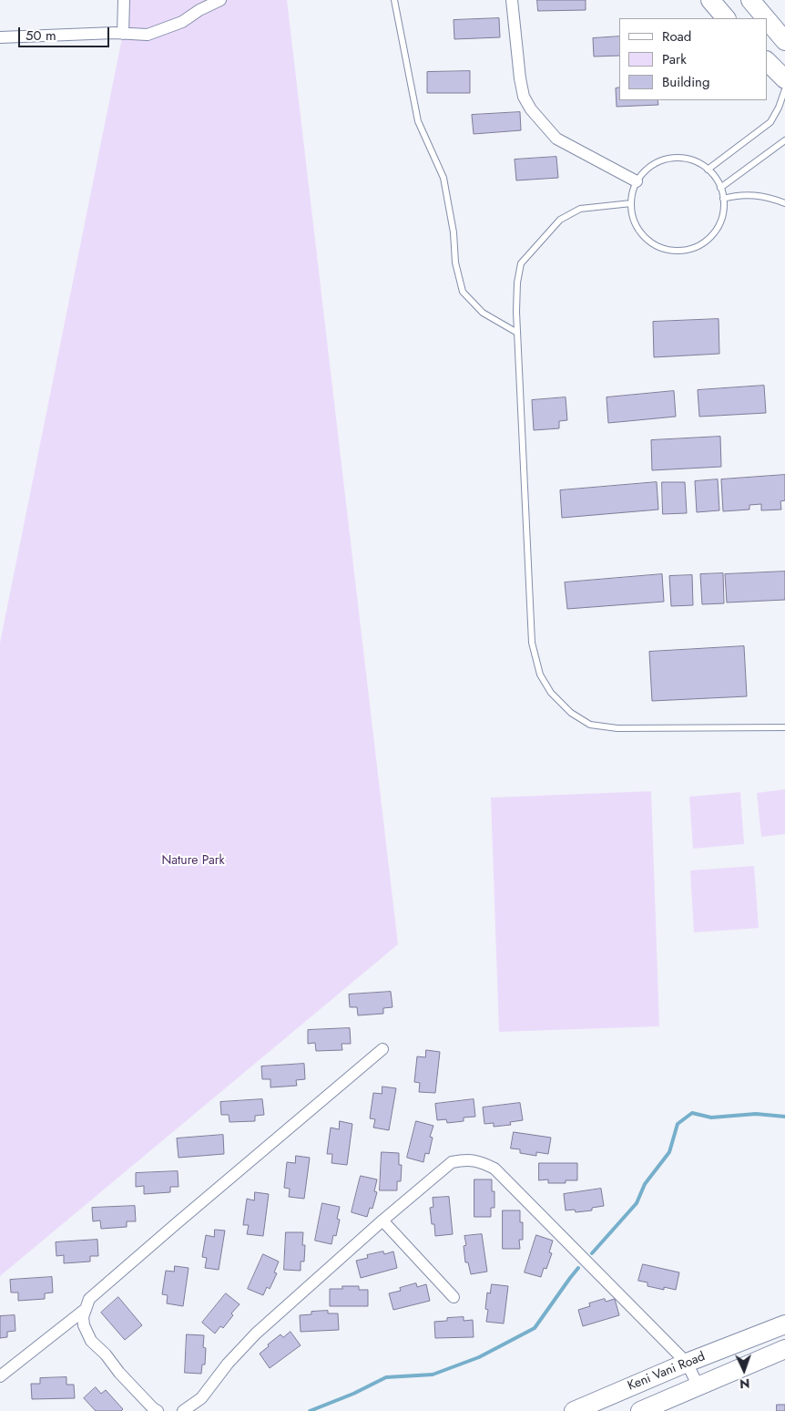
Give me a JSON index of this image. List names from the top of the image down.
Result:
{
  "streets": {
    "main road": ["Keni Vani Road"]
  },
  "parks": ["Nature Park"],
  "legend": ["Road", "Park", "Building"],
  "scale_bar": "50 m",
  "north": "bottom"
}
